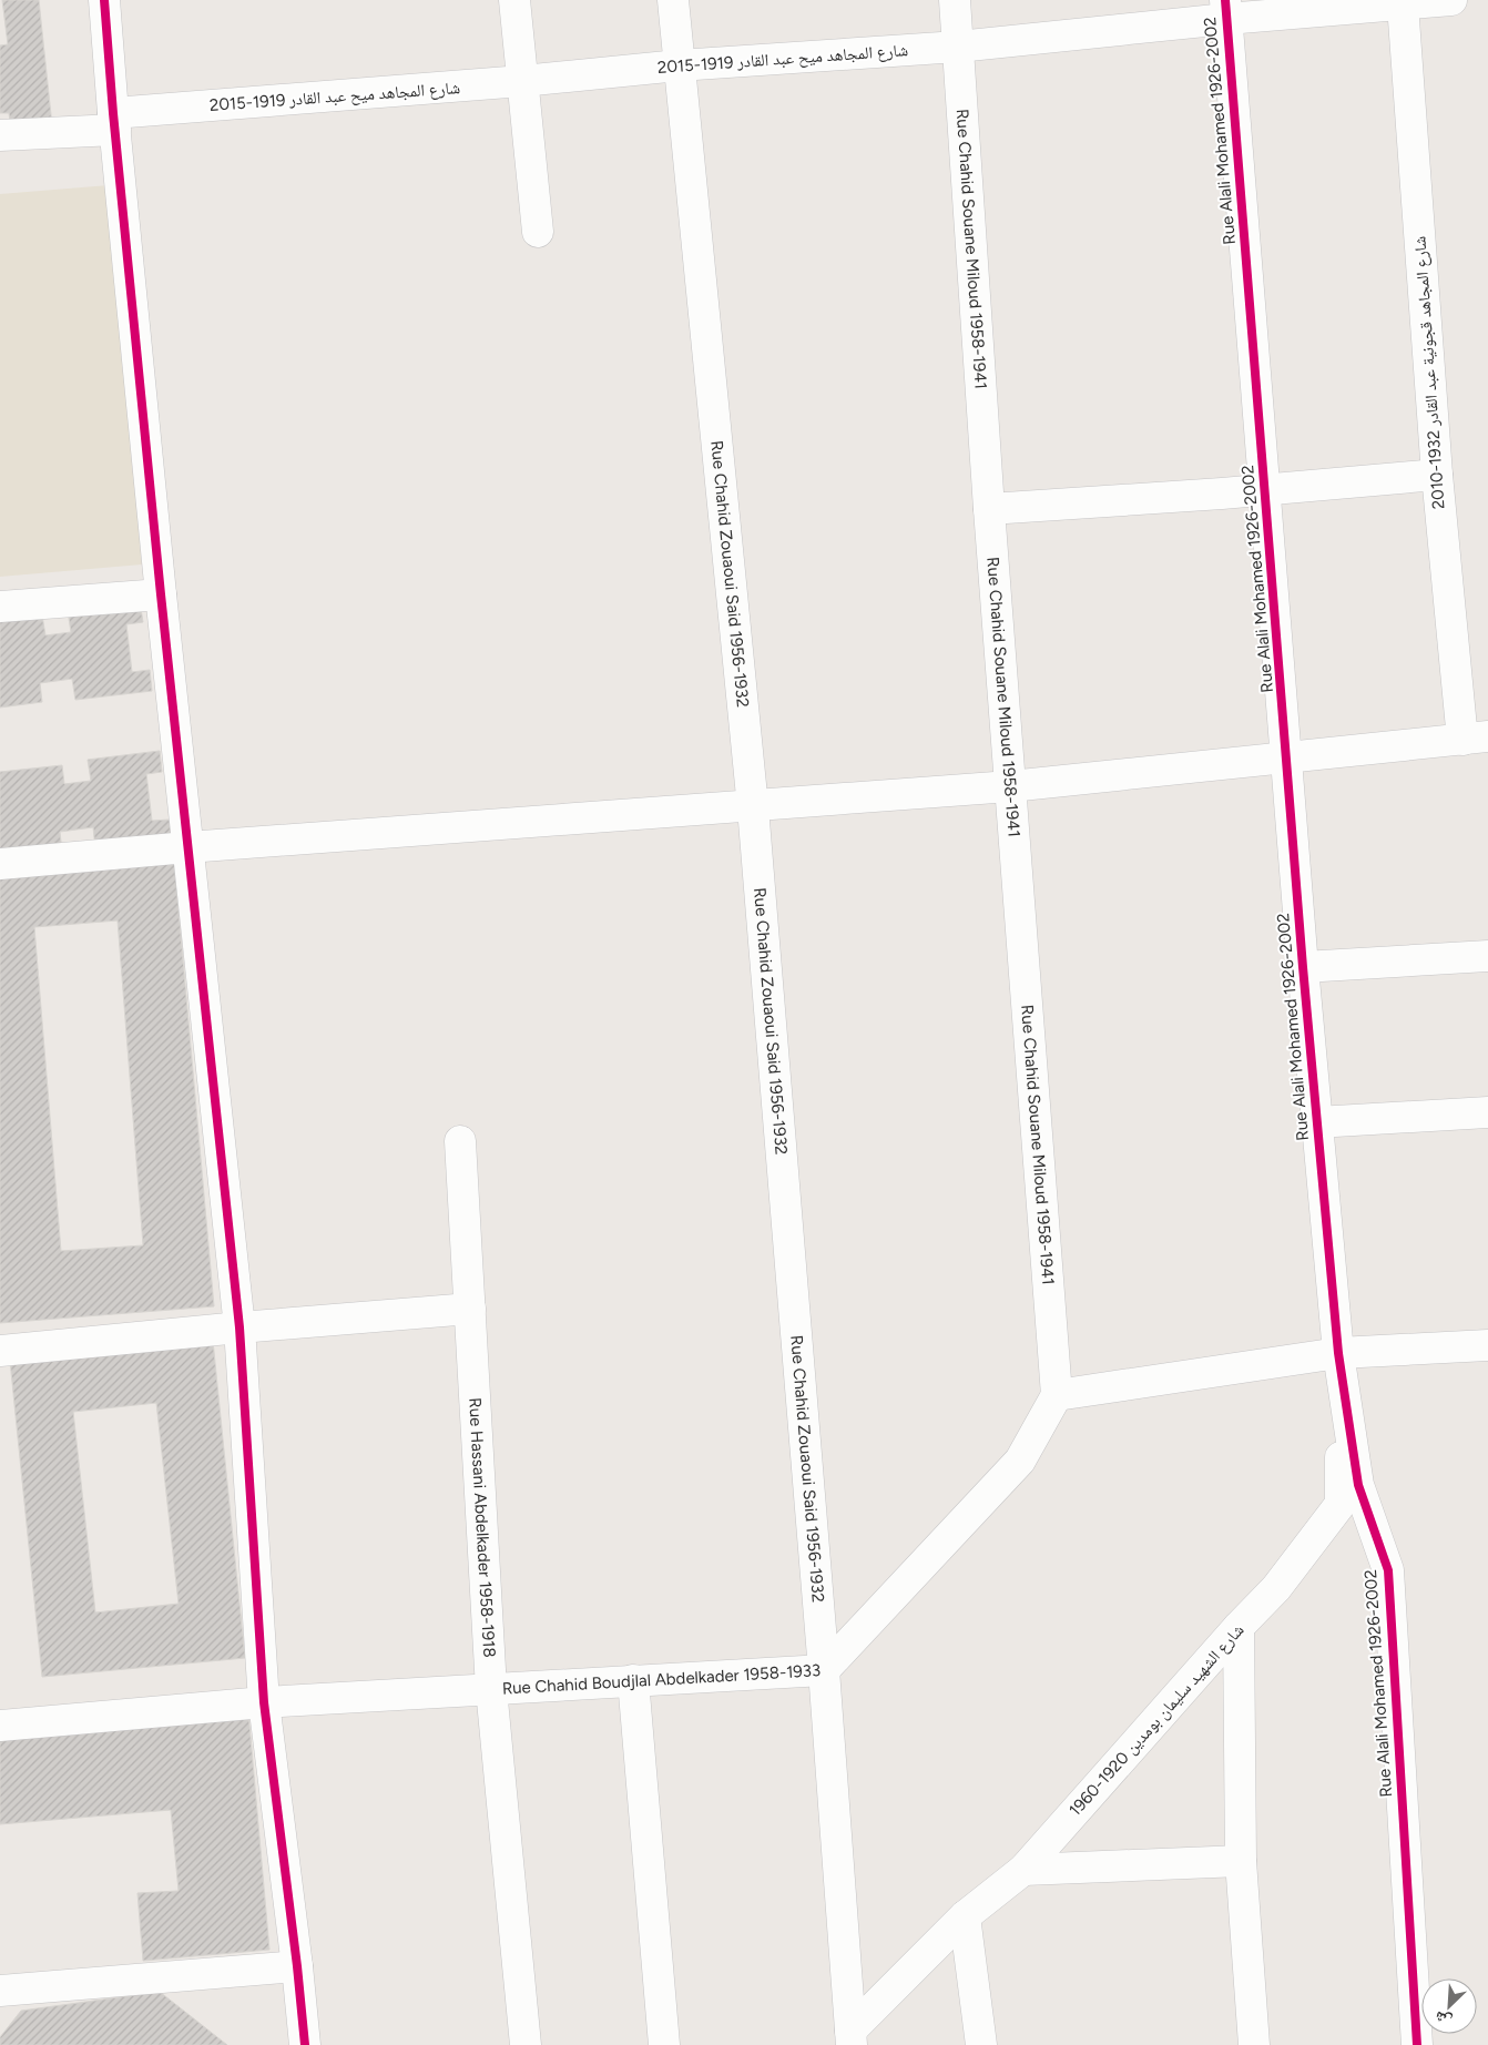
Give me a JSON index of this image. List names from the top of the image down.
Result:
{
  "streets": {
    "street": [
      "شارع المجاهد ميح عبد القادر 1919-2015",
      "Rue Alali Mohamed 1926-2002",
      "Rue Chahid Souane Miloud 1958-1941",
      "شارع المجاهد قجونية عبد القادر 1932-2010",
      "Rue Chahid Zouaoui Said 1956-1932",
      "Rue Hassani Abdelkader 1958-1918",
      "Rue Chahid Boudjlal Abdelkader 1958-1933",
      "شارع الشهيد سليمان بومدين 1920-1960"
    ]
  },
  "crossings": [
    ["شارع المجاهد ميح عبد القادر 1919-2015", "Rue Alali Mohamed 1926-2002"],
    ["شارع المجاهد ميح عبد القادر 1919-2015", "Rue Chahid Souane Miloud 1958-1941"],
    ["شارع المجاهد ميح عبد القادر 1919-2015", "شارع المجاهد قجونية عبد القادر 1932-2010"],
    ["شارع المجاهد ميح عبد القادر 1919-2015", "Rue Chahid Zouaoui Said 1956-1932"],
    ["Rue Alali Mohamed 1926-2002", "Rue Chahid Souane Miloud 1958-1941"],
    ["Rue Alali Mohamed 1926-2002", "شارع الشهيد سليمان بومدين 1920-1960"],
    ["Rue Chahid Souane Miloud 1958-1941", "Rue Chahid Boudjlal Abdelkader 1958-1933"],
    ["Rue Chahid Zouaoui Said 1956-1932", "Rue Chahid Boudjlal Abdelkader 1958-1933"],
    ["Rue Chahid Zouaoui Said 1956-1932", "شارع الشهيد سليمان بومدين 1920-1960"],
    ["Rue Hassani Abdelkader 1958-1918", "Rue Chahid Boudjlal Abdelkader 1958-1933"]
  ],
  "north": "bottom left"
}
